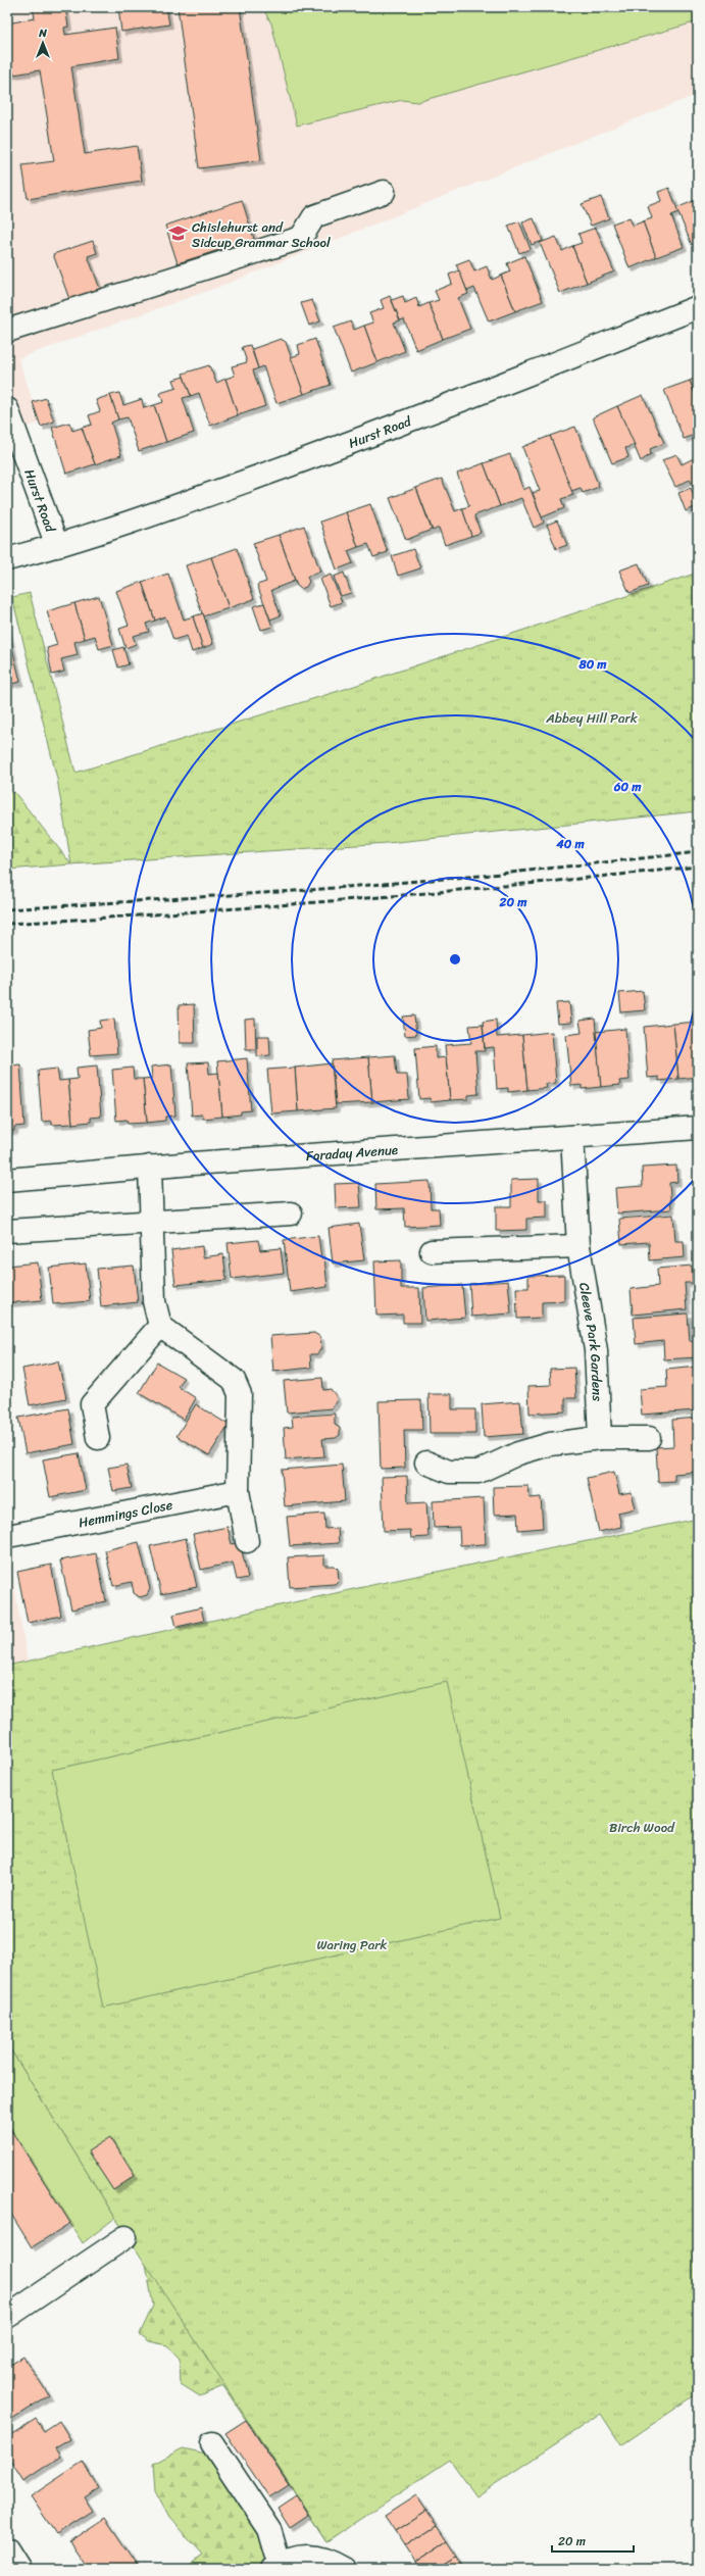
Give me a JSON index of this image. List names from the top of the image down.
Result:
{
  "streets": {
    "street": [
      "Hurst Road",
      "Faraday Avenue",
      "Cleeve Park Gardens",
      "Hemmings Close"
    ]
  },
  "crossings": [
    ["Faraday Avenue", "Cleeve Park Gardens"]
  ],
  "parks": ["Abbey Hill Park", "Birch Wood", "Waring Park"],
  "places": {
    "school or university": ["Chislehurst and Sidcup Grammar School"]
  },
  "scale_bar": "20 m",
  "north": "top",
  "rings": [
    "80 m",
    "60 m",
    "40 m",
    "20 m"
  ]
}
